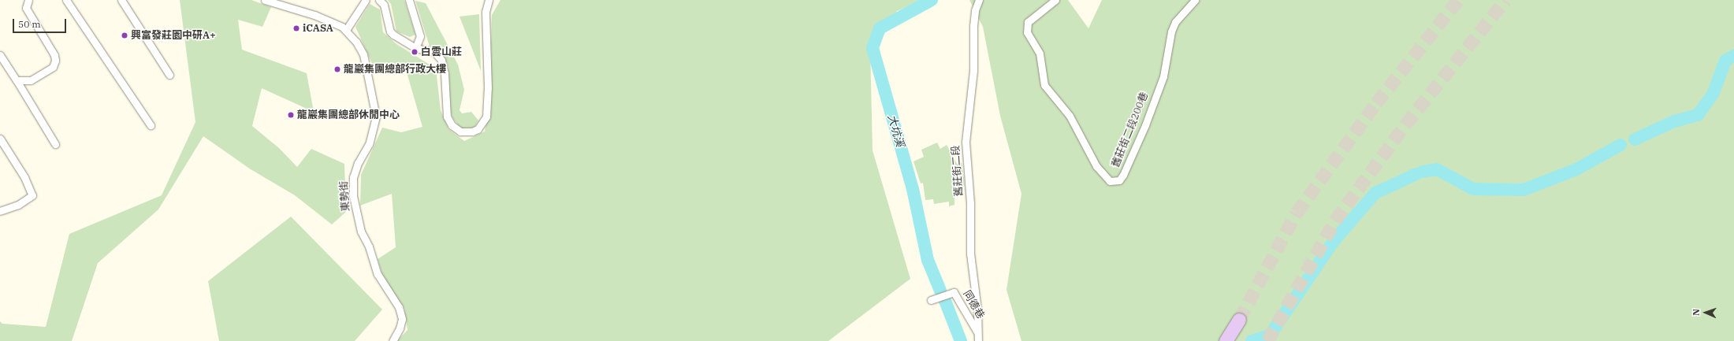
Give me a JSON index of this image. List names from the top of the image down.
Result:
{
  "streets": {
    "street": [
      "舊莊街二段200巷",
      "舊莊街二段",
      "東勢街",
      "同德巷"
    ]
  },
  "crossings": [
    ["舊莊街二段", "同德巷"]
  ],
  "water": ["大坑溪"],
  "places": [
    "iCASA",
    "興富發莊園中研A+",
    "白雲山莊",
    "龍巖集團總部行政大樓",
    "龍巖集團總部休閒中心"
  ],
  "scale_bar": "50 m",
  "north": "left"
}
